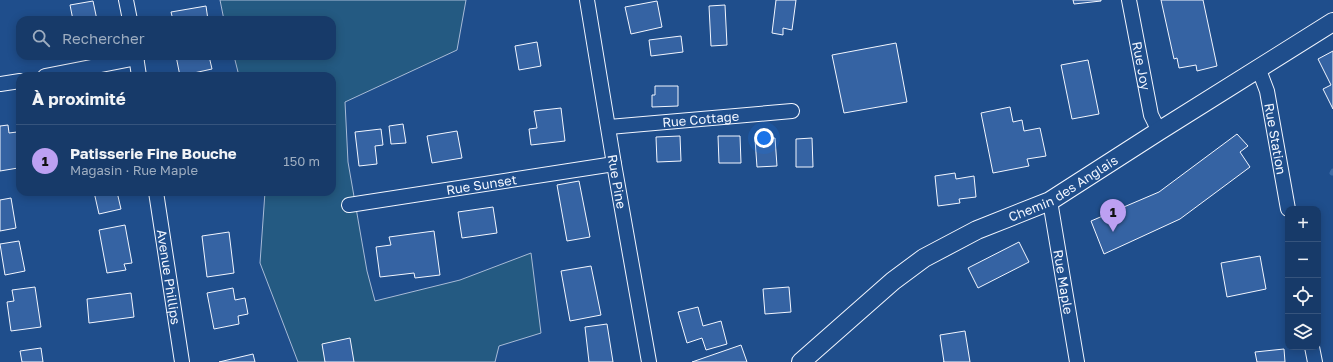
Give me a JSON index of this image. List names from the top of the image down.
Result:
{
  "streets": {
    "street": [
      "Rue Joy",
      "Rue Cottage",
      "Rue Station",
      "Rue Pine",
      "Rue Sunset",
      "Chemin des Anglais",
      "Avenue Phillips",
      "Rue Maple"
    ]
  },
  "crossings": [
    ["Rue Joy", "Chemin des Anglais"],
    ["Rue Cottage", "Rue Pine"],
    ["Rue Station", "Chemin des Anglais"],
    ["Rue Pine", "Rue Sunset"],
    ["Chemin des Anglais", "Rue Maple"]
  ],
  "page": {
    "search": "Rechercher",
    "heading": "À proximité",
    "list": [
      {
        "mark": "1",
        "name": "Patisserie Fine Bouche",
        "note": "Magasin · Rue Maple",
        "value": "150 m"
      }
    ],
    "pins": "1",
    "map_buttons": ["+", "−"]
  }
}
